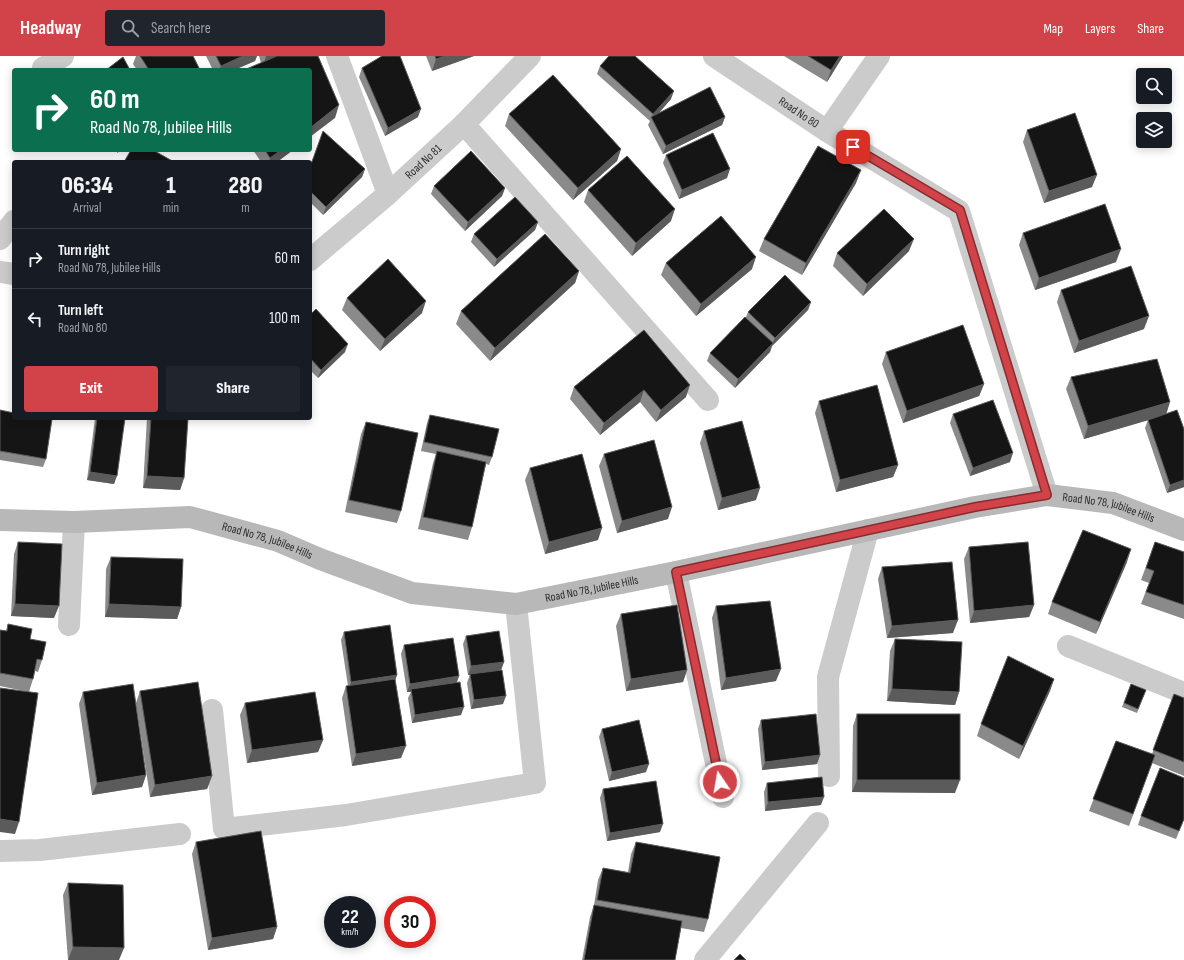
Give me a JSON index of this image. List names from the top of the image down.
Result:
{
  "streets": {
    "main road": ["Road No 78, Jubilee Hills"],
    "street": ["Road No 80", "Road No 81"]
  },
  "crossings": [
    ["Road No 80", "Road No 78, Jubilee Hills"]
  ],
  "page": {
    "header": "Headway",
    "search": "Search here",
    "nav": ["Map", "Layers", "Share"],
    "turn": ["60 m", "Road No 78, Jubilee Hills"],
    "eta": [
      "06:34",
      "Arrival",
      "1",
      "min",
      "280",
      "m"
    ],
    "list": [
      {
        "name": "Turn right",
        "note": "Road No 78, Jubilee Hills",
        "value": "60 m"
      },
      {
        "name": "Turn left",
        "note": "Road No 80",
        "value": "100 m"
      }
    ],
    "buttons": ["Exit", "Share"],
    "speed": "22 km/h",
    "limit": "30"
  }
}
